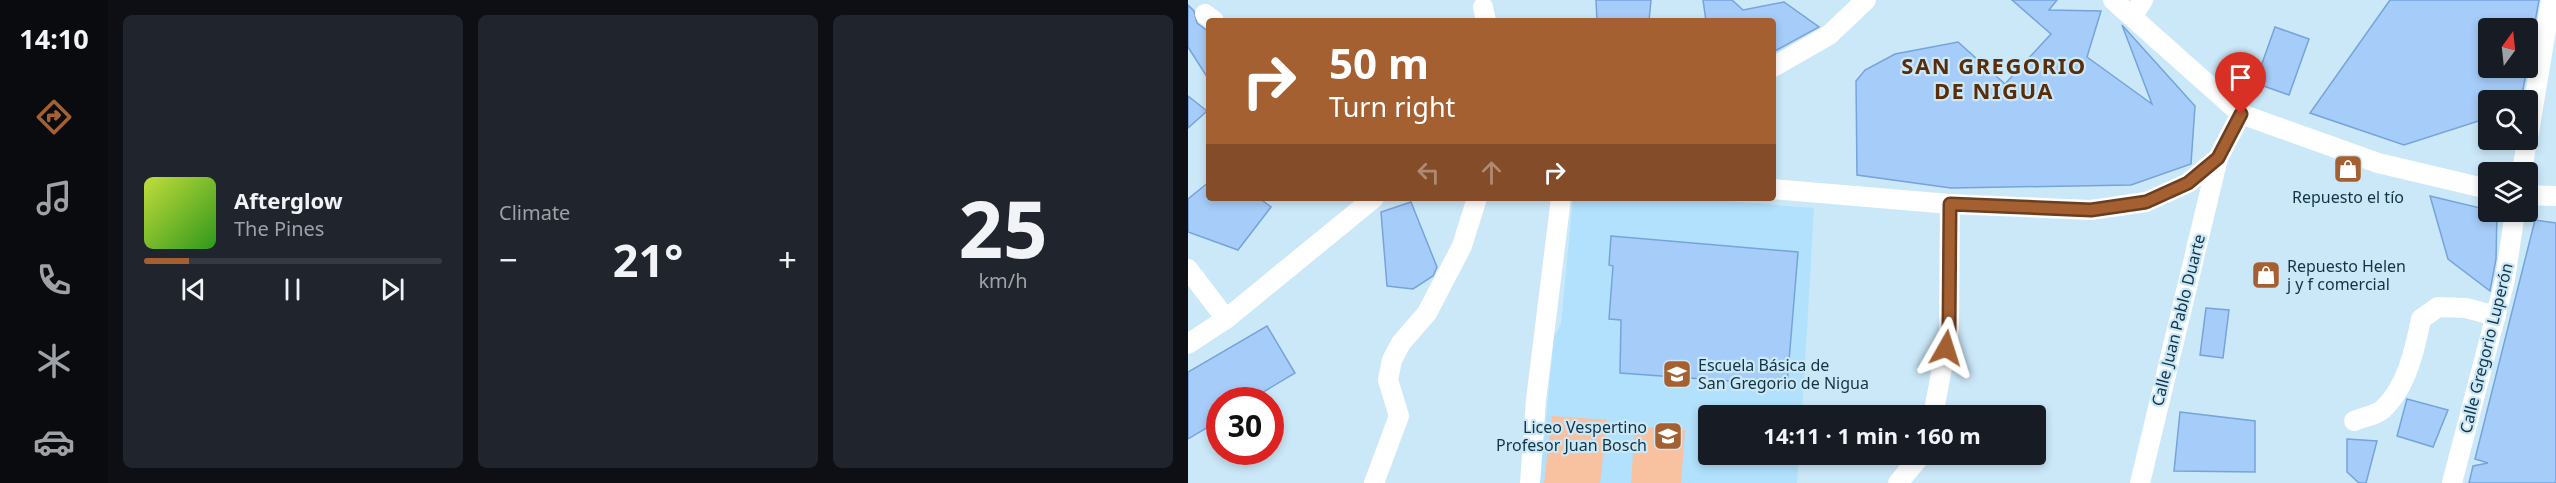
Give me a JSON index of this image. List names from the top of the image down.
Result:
{
  "streets": {
    "street": ["Calle Juan Pablo Duarte", "Calle Gregorio Luperón"]
  },
  "districts": ["SAN GREGORIO DE NIGUA"],
  "places": {
    "shop": ["Repuesto el tío", "Repuesto Helen j y f comercial"],
    "school or university": ["Escuela Básica de San Gregorio de Nigua", "Liceo Vespertino Profesor Juan Bosch"]
  },
  "north": "top",
  "page": {
    "tabs": "14:10",
    "tile": [
      "Climate",
      ["25", "km/h"]
    ],
    "turn": ["50 m", "Turn right"],
    "song": ["Afterglow", "The Pines"],
    "heat": ["−", "21°", "+"],
    "limit": "30",
    "trip": "14:11 · 1 min · 160 m"
  }
}
